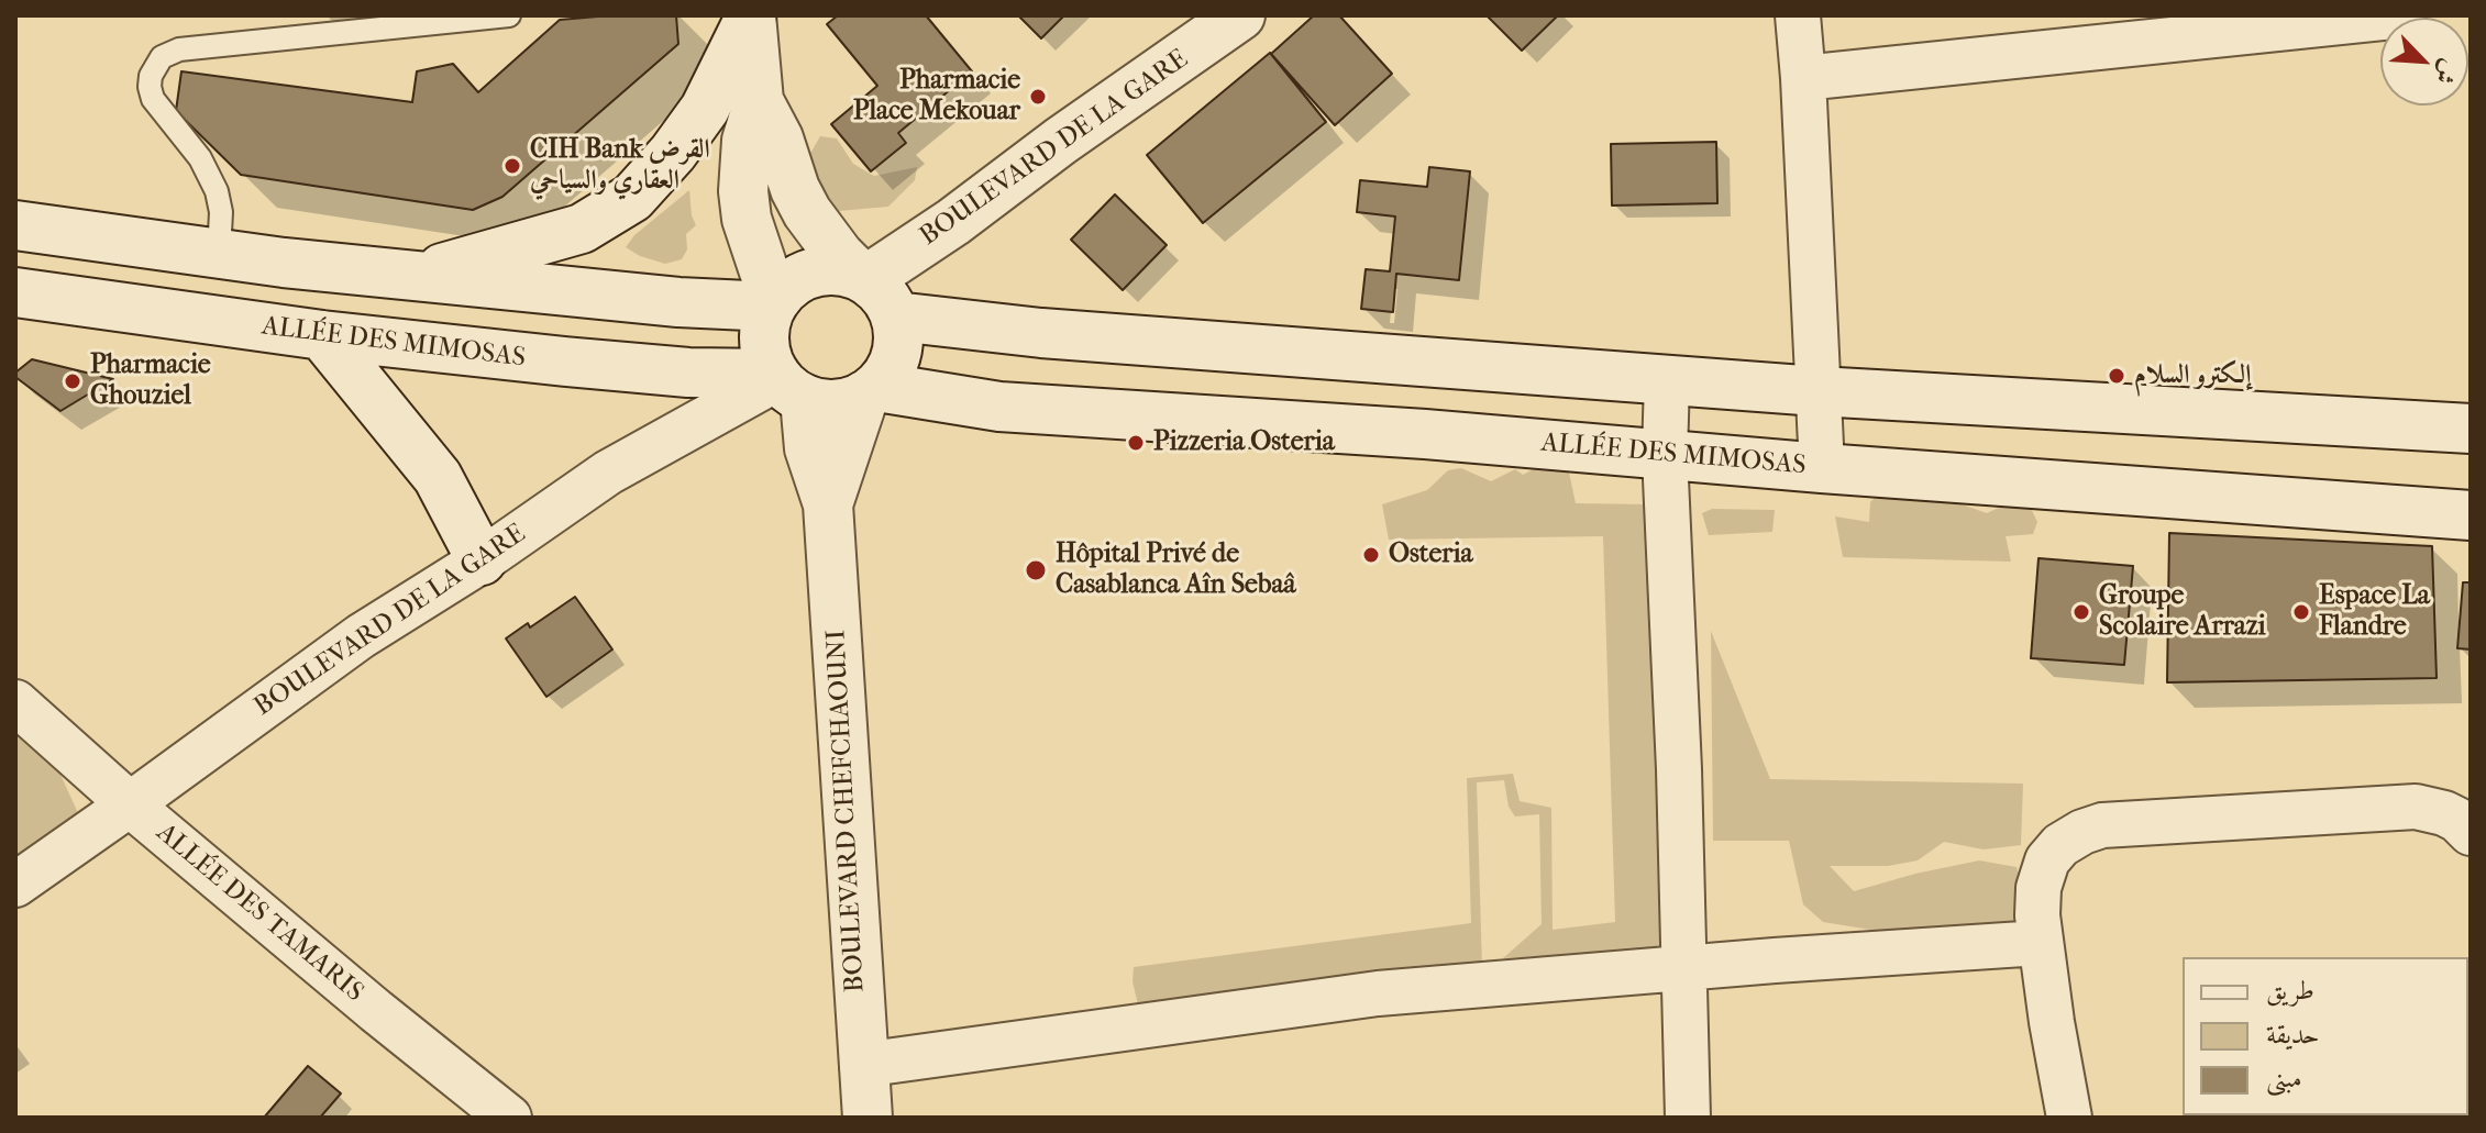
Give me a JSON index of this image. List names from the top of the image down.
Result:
{
  "streets": {
    "main road": ["BOULEVARD DE LA GARE", "ALLÉE DES MIMOSAS", "BOULEVARD CHEFCHAOUNI"],
    "street": ["ALLÉE DES TAMARIS"]
  },
  "crossings": [
    ["BOULEVARD DE LA GARE", "ALLÉE DES MIMOSAS"],
    ["BOULEVARD DE LA GARE", "BOULEVARD CHEFCHAOUNI"],
    ["BOULEVARD DE LA GARE", "ALLÉE DES TAMARIS"],
    ["ALLÉE DES MIMOSAS", "BOULEVARD CHEFCHAOUNI"]
  ],
  "places": [
    "Pharmacie Place Mekouar",
    "CIH Bank القرض العقاري والسياحي",
    "إلكترو السلام",
    "Pharmacie Ghouziel",
    "Pizzeria Osteria",
    "Osteria",
    "Hôpital Privé de Casablanca Aîn Sebaâ",
    "Groupe Scolaire Arrazi",
    "Espace La Flandre"
  ],
  "legend": ["طريق", "حديقة", "مبنى"],
  "north": "bottom right"
}
